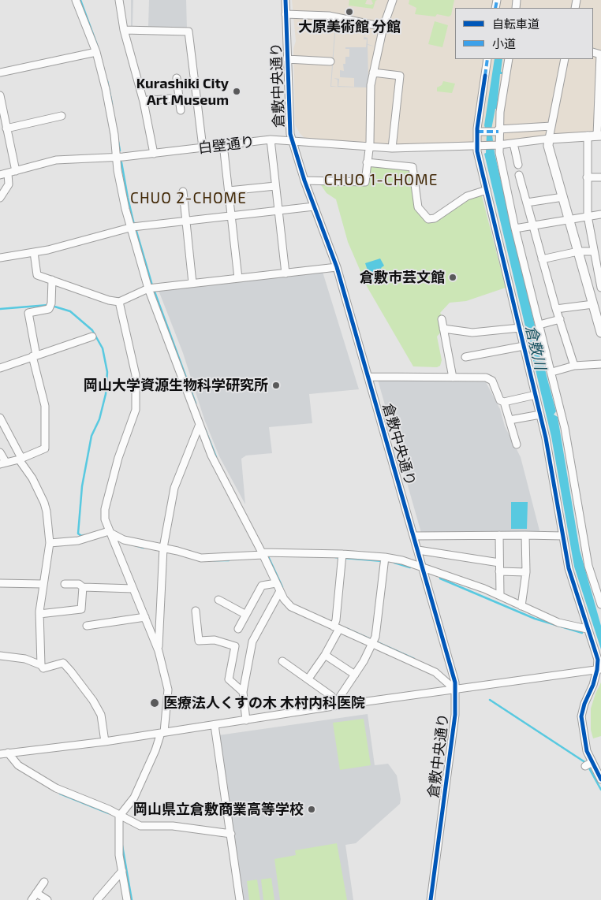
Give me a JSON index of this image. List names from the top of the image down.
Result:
{
  "streets": {
    "street": ["倉敷中央通り", "白壁通り"]
  },
  "crossings": [
    ["倉敷中央通り", "白壁通り"]
  ],
  "districts": ["CHUO 1-CHOME", "CHUO 2-CHOME"],
  "water": ["倉敷川"],
  "places": [
    "大原美術館 分館",
    "Kurashiki City Art Museum",
    "倉敷市芸文館",
    "岡山大学資源生物科学研究所",
    "医療法人くすの木 木村内科医院",
    "岡山県立倉敷商業高等学校"
  ],
  "legend": ["自転車道", "小道"]
}
